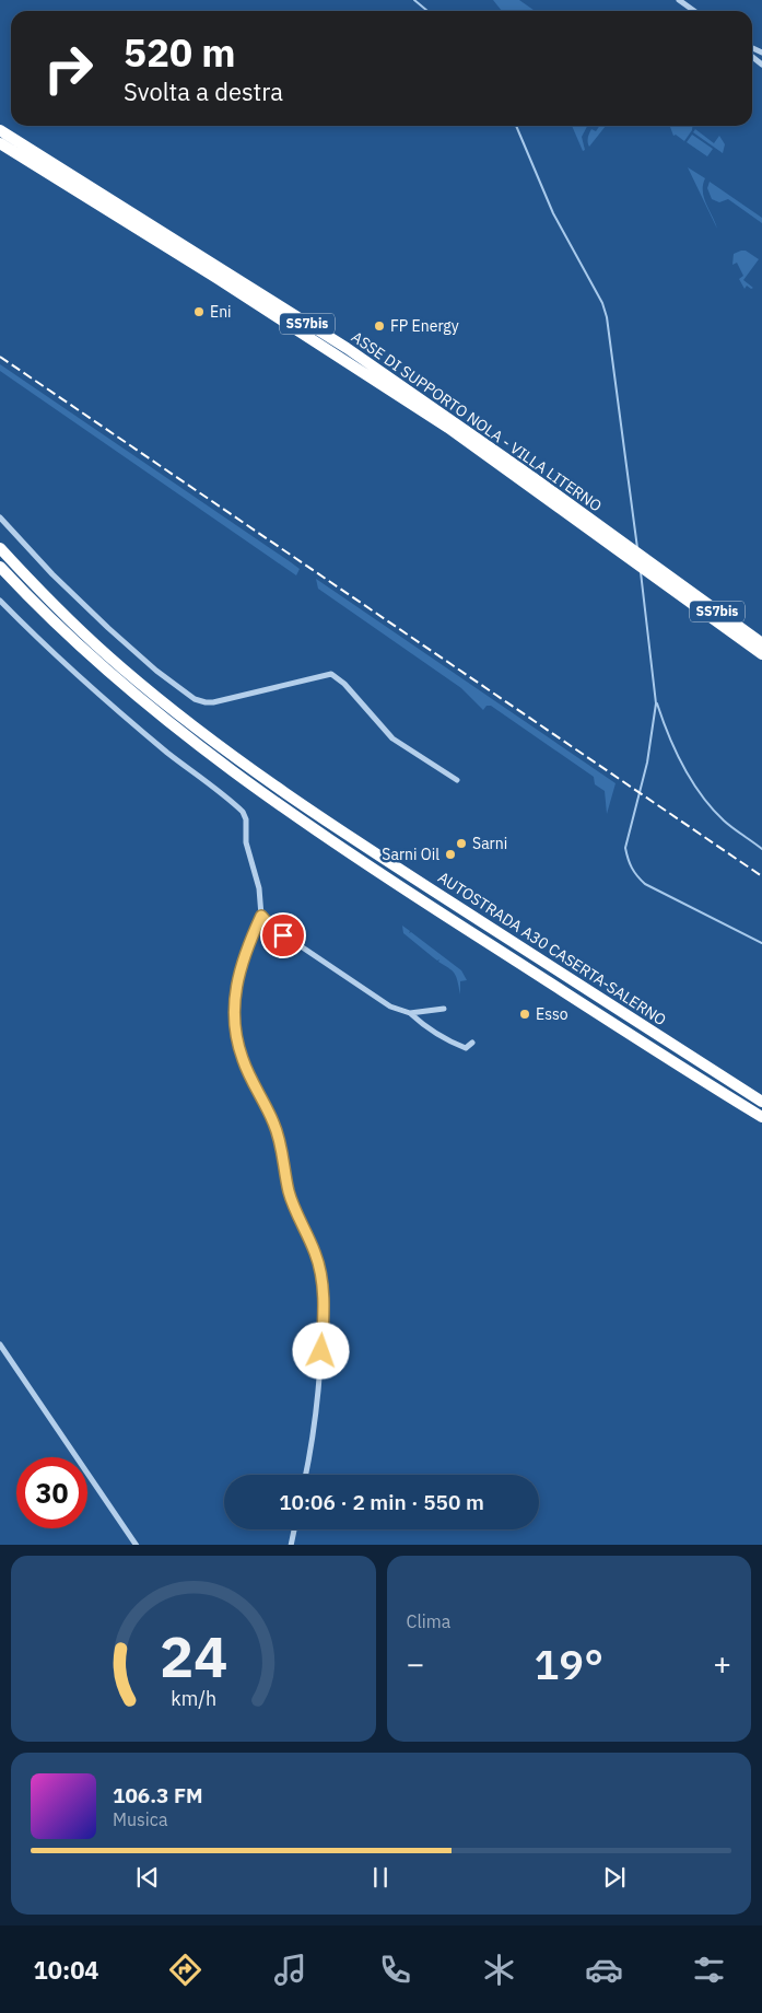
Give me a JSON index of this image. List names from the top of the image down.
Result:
{
  "streets": {
    "highway": ["SS7bis", "ASSE DI SUPPORTO NOLA - VILLA LITERNO", "AUTOSTRADA A30 CASERTA-SALERNO"]
  },
  "places": [
    "Eni",
    "FP Energy",
    "Sarni",
    "Sarni Oil",
    "Esso"
  ],
  "page": {
    "turn": ["520 m", "Svolta a destra"],
    "limit": "30",
    "trip": "10:06 · 2 min · 550 m",
    "tile": "Clima",
    "heat": ["−", "19°", "+"],
    "song": ["106.3 FM", "Musica"],
    "tabs": "10:04",
    "gauge": ["24", "km/h"]
  }
}
